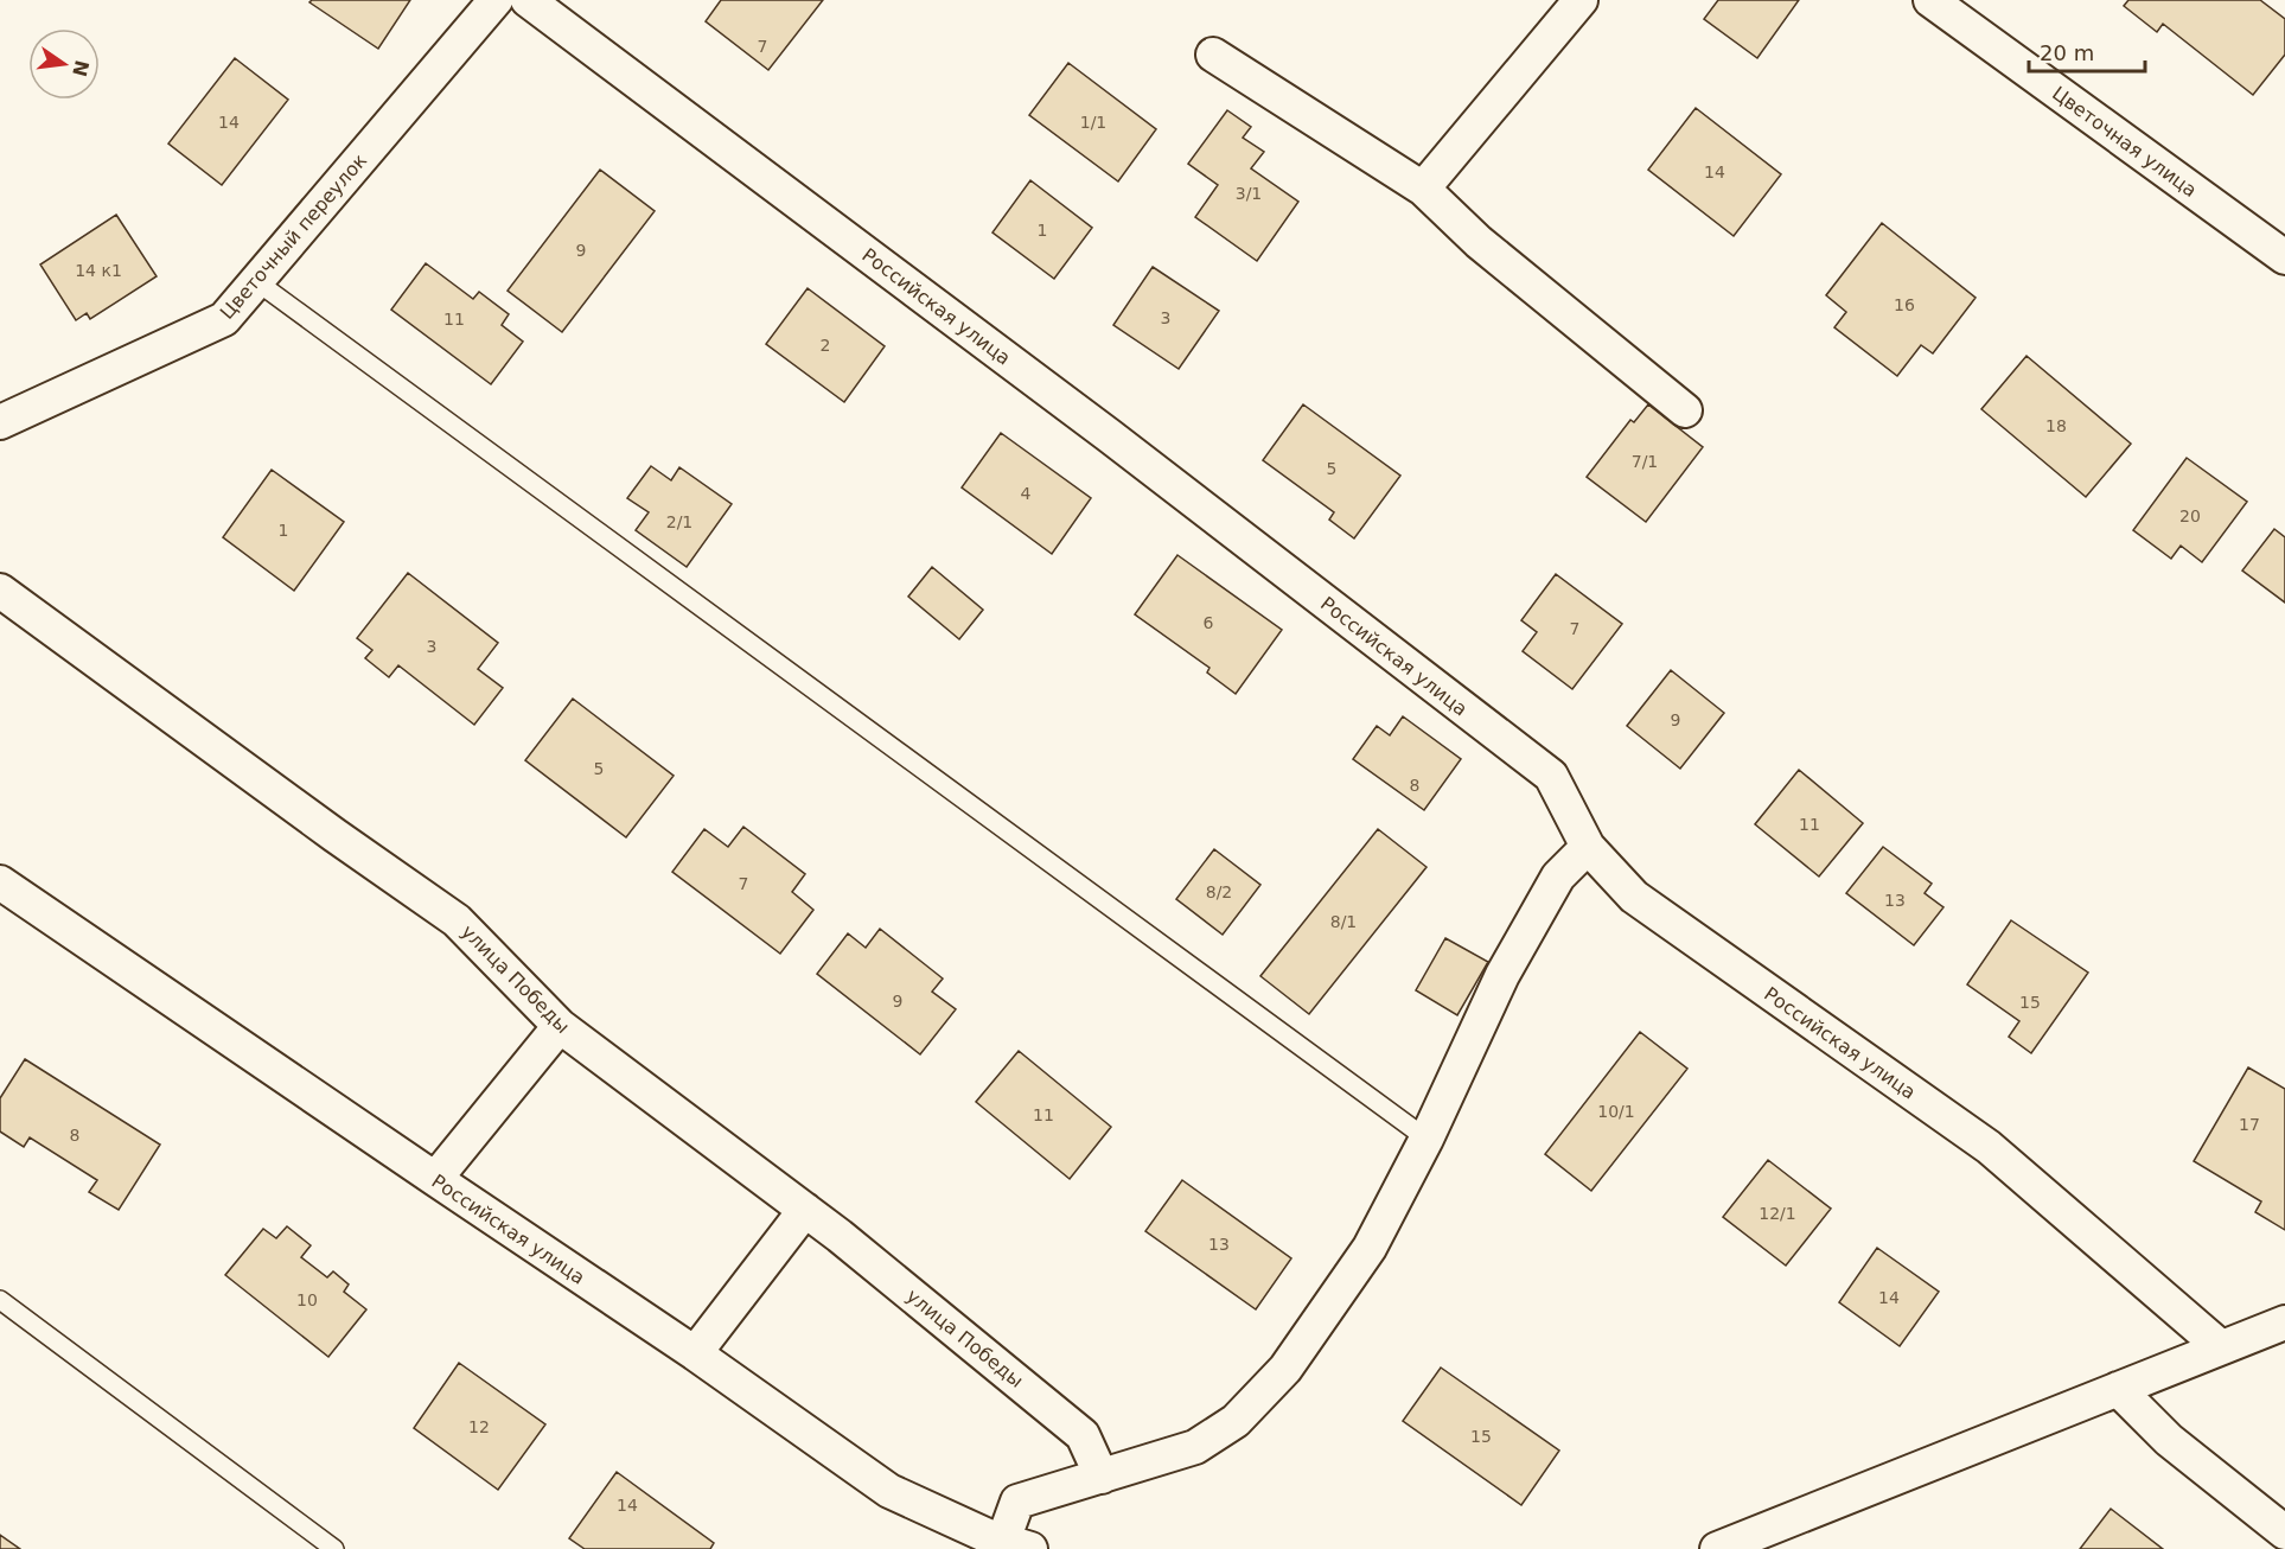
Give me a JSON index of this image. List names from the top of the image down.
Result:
{
  "streets": {
    "street": [
      "Цветочная улица",
      "Цветочный переулок",
      "Российская улица",
      "улица Победы"
    ]
  },
  "house_numbers": [
    "7",
    "14",
    "1/1",
    "14",
    "3/1",
    "1",
    "9",
    "14 к1",
    "16",
    "3",
    "11",
    "2",
    "18",
    "7/1",
    "5",
    "4",
    "20",
    "2/1",
    "1",
    "6",
    "7",
    "3",
    "9",
    "5",
    "8",
    "11",
    "7",
    "8/2",
    "13",
    "8/1",
    "9",
    "15",
    "10/1",
    "11",
    "17",
    "8",
    "12/1",
    "13",
    "14",
    "10",
    "12",
    "15",
    "14"
  ],
  "scale_bar": "20 m",
  "north": "right"
}
